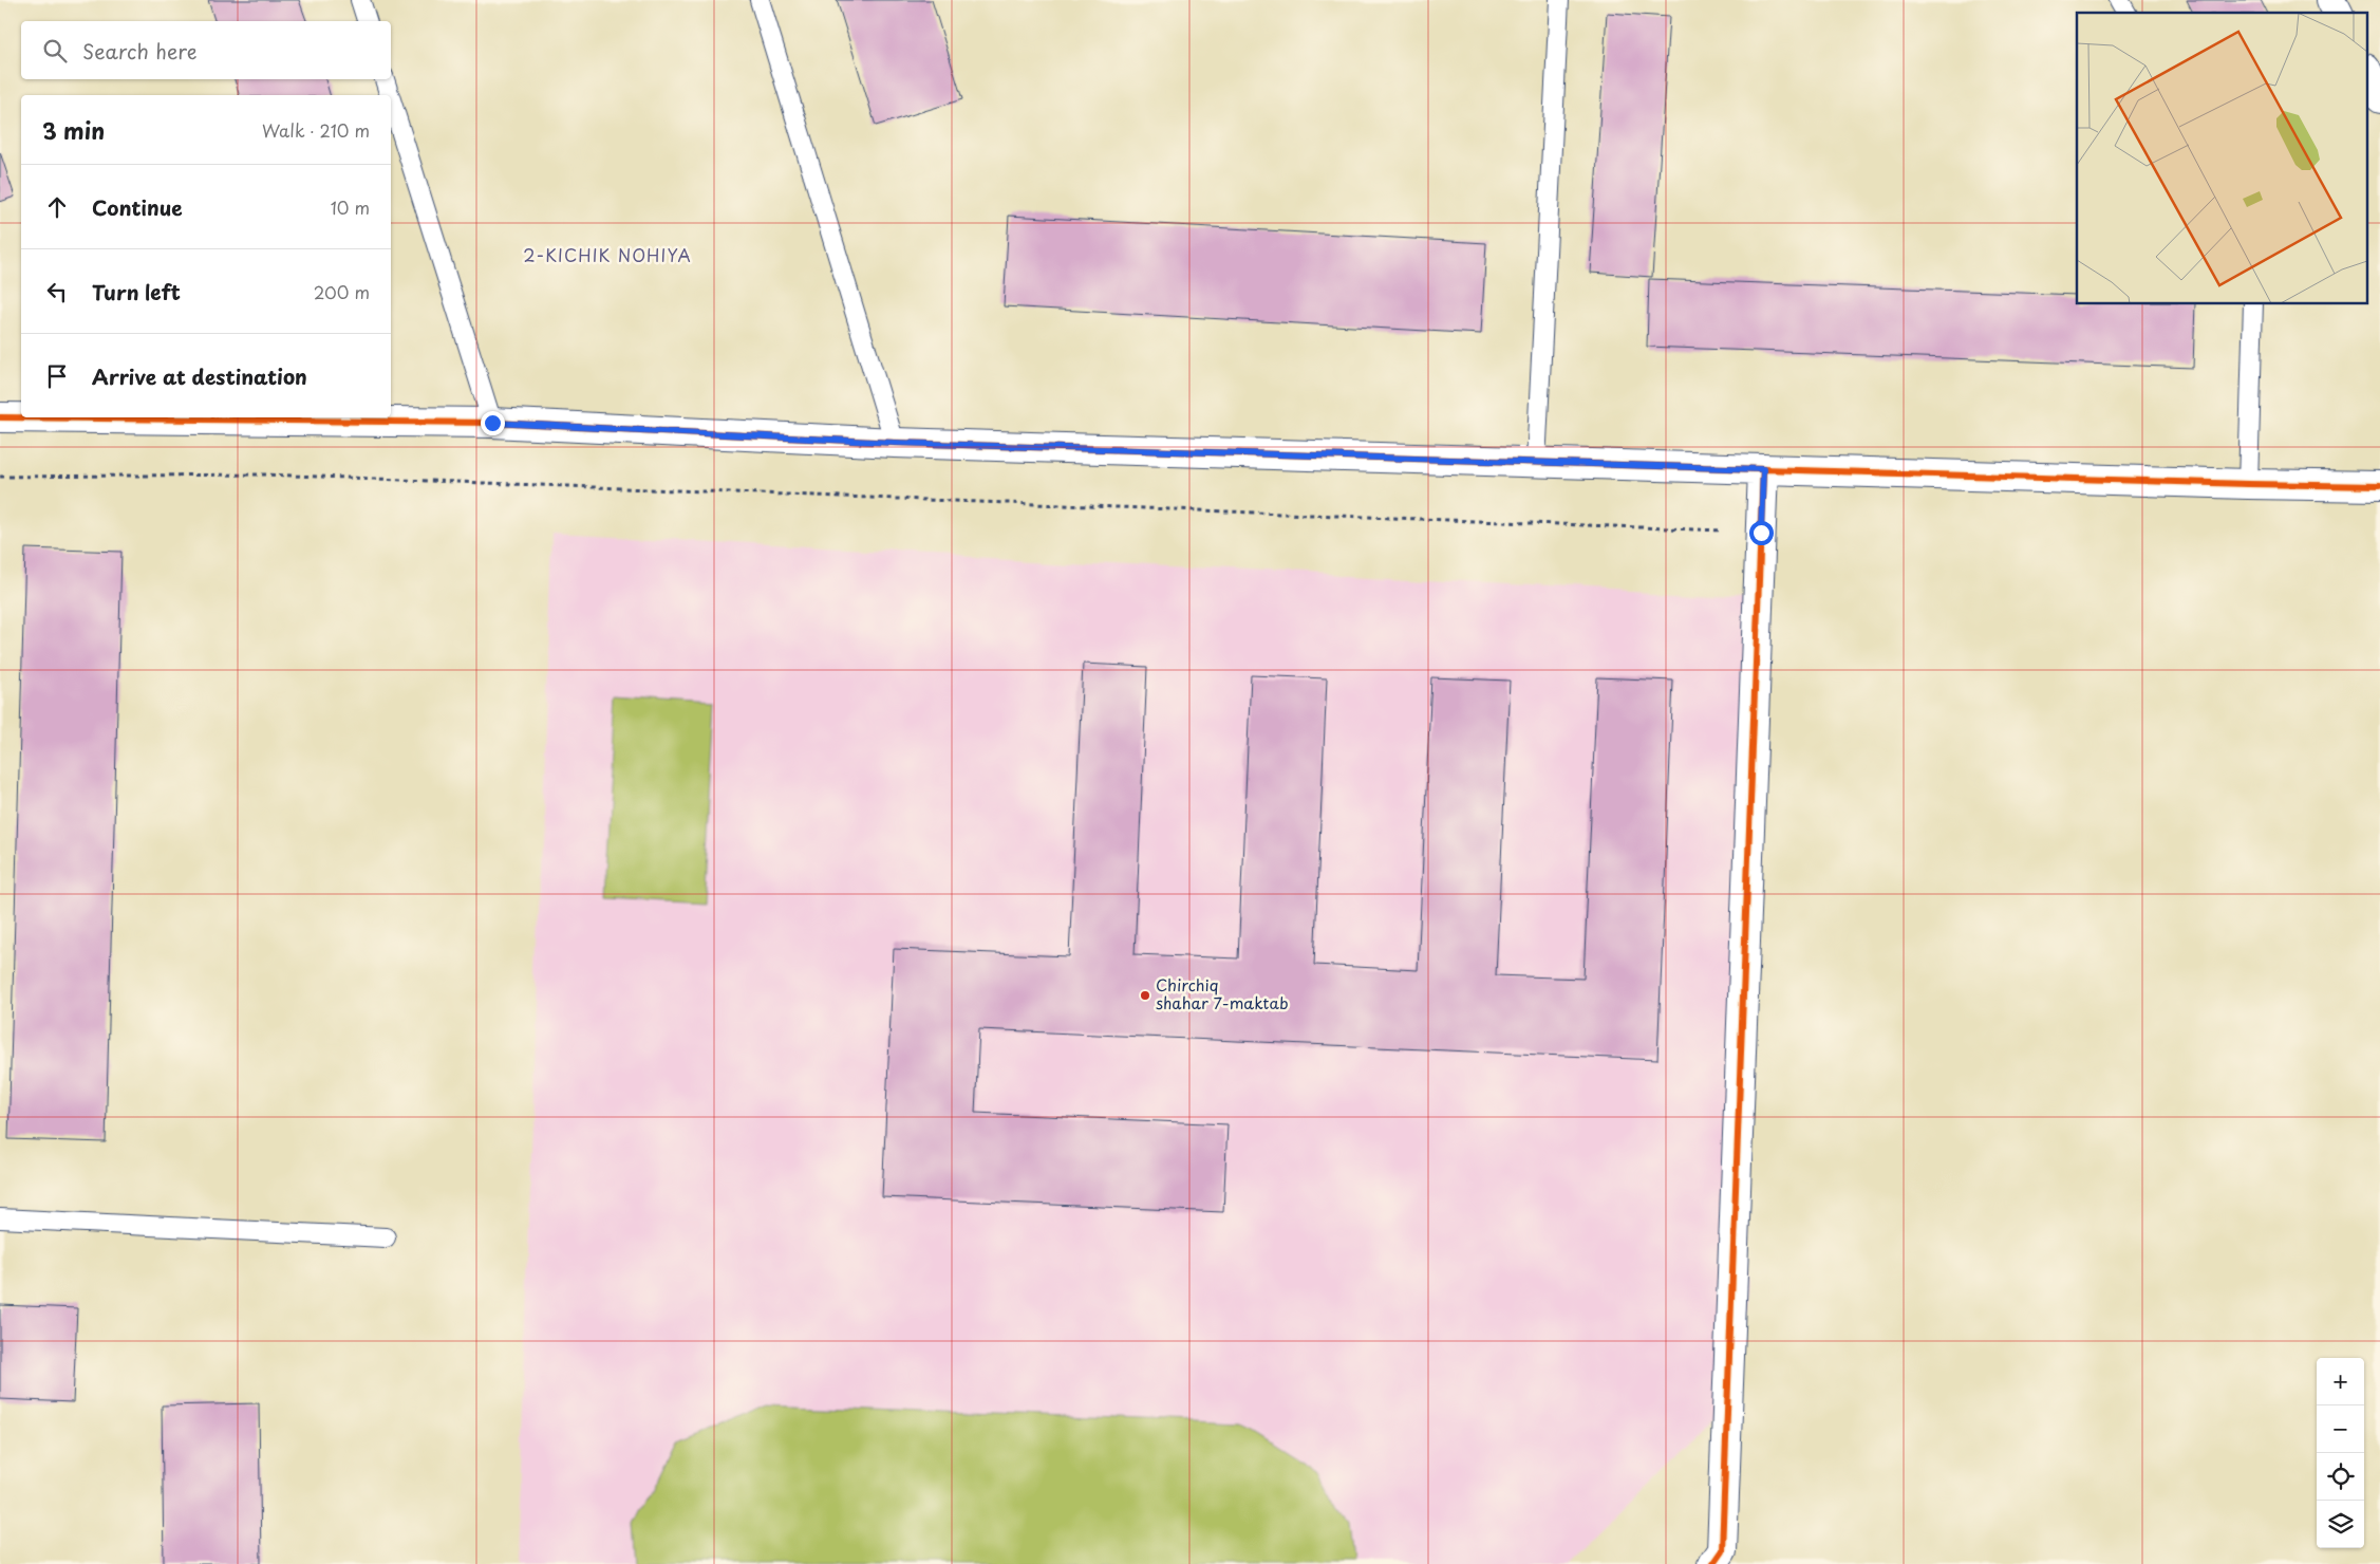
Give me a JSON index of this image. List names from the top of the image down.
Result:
{
  "districts": ["2-KICHIK NOHIYA"],
  "places": ["Chirchiq shahar 7-maktab"],
  "page": {
    "search": "Search here",
    "heading": ["3 min", "Walk · 210 m"],
    "list": [
      ["Continue", "10 m"],
      ["Turn left", "200 m"],
      "Arrive at destination"
    ],
    "map_buttons": ["+", "−"]
  }
}
